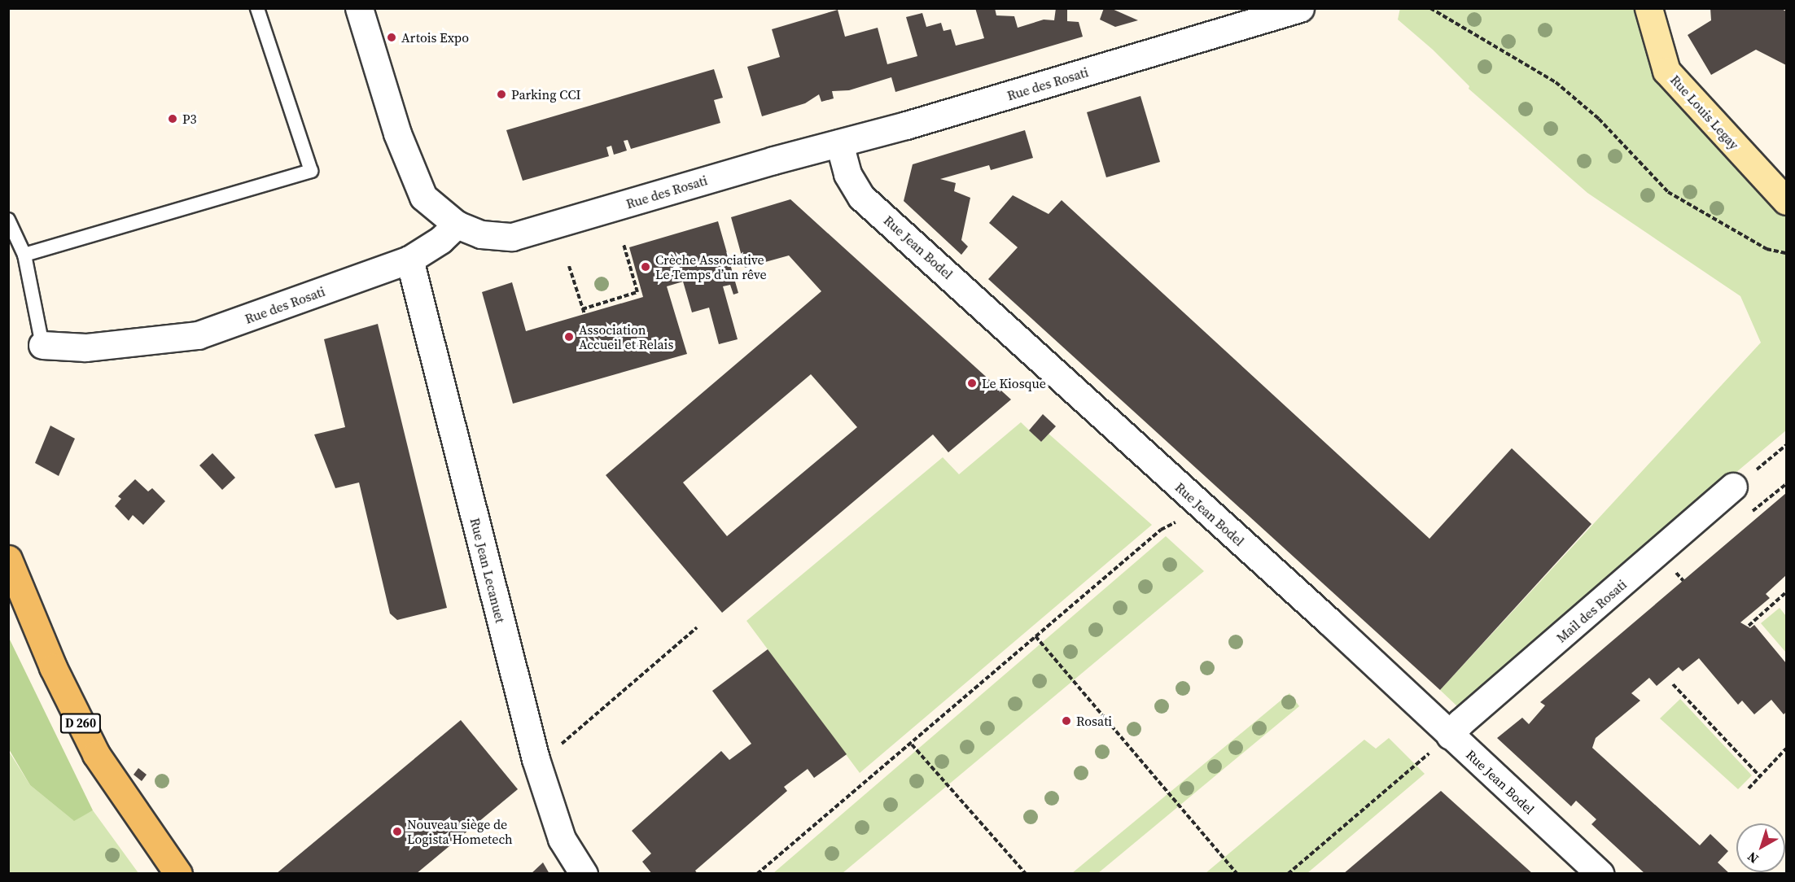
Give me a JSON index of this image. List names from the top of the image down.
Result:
{
  "streets": {
    "main road": ["Rue Louis Legay", "D 260"],
    "street": [
      "Rue des Rosati",
      "Rue Jean Bodel",
      "Rue Jean Lecanuet",
      "Mail des Rosati"
    ]
  },
  "crossings": [
    ["Rue des Rosati", "Rue Jean Bodel"],
    ["Rue des Rosati", "Rue Jean Lecanuet"],
    ["Rue Jean Bodel", "Mail des Rosati"]
  ],
  "places": [
    "Artois Expo",
    "Parking CCI",
    "P3",
    "Crèche Associative Le Temps d’un rêve",
    "Association Accueil et Relais",
    "Le Kiosque",
    "Rosati",
    "Nouveau siège de Logista Hometech"
  ],
  "north": "bottom left"
}
